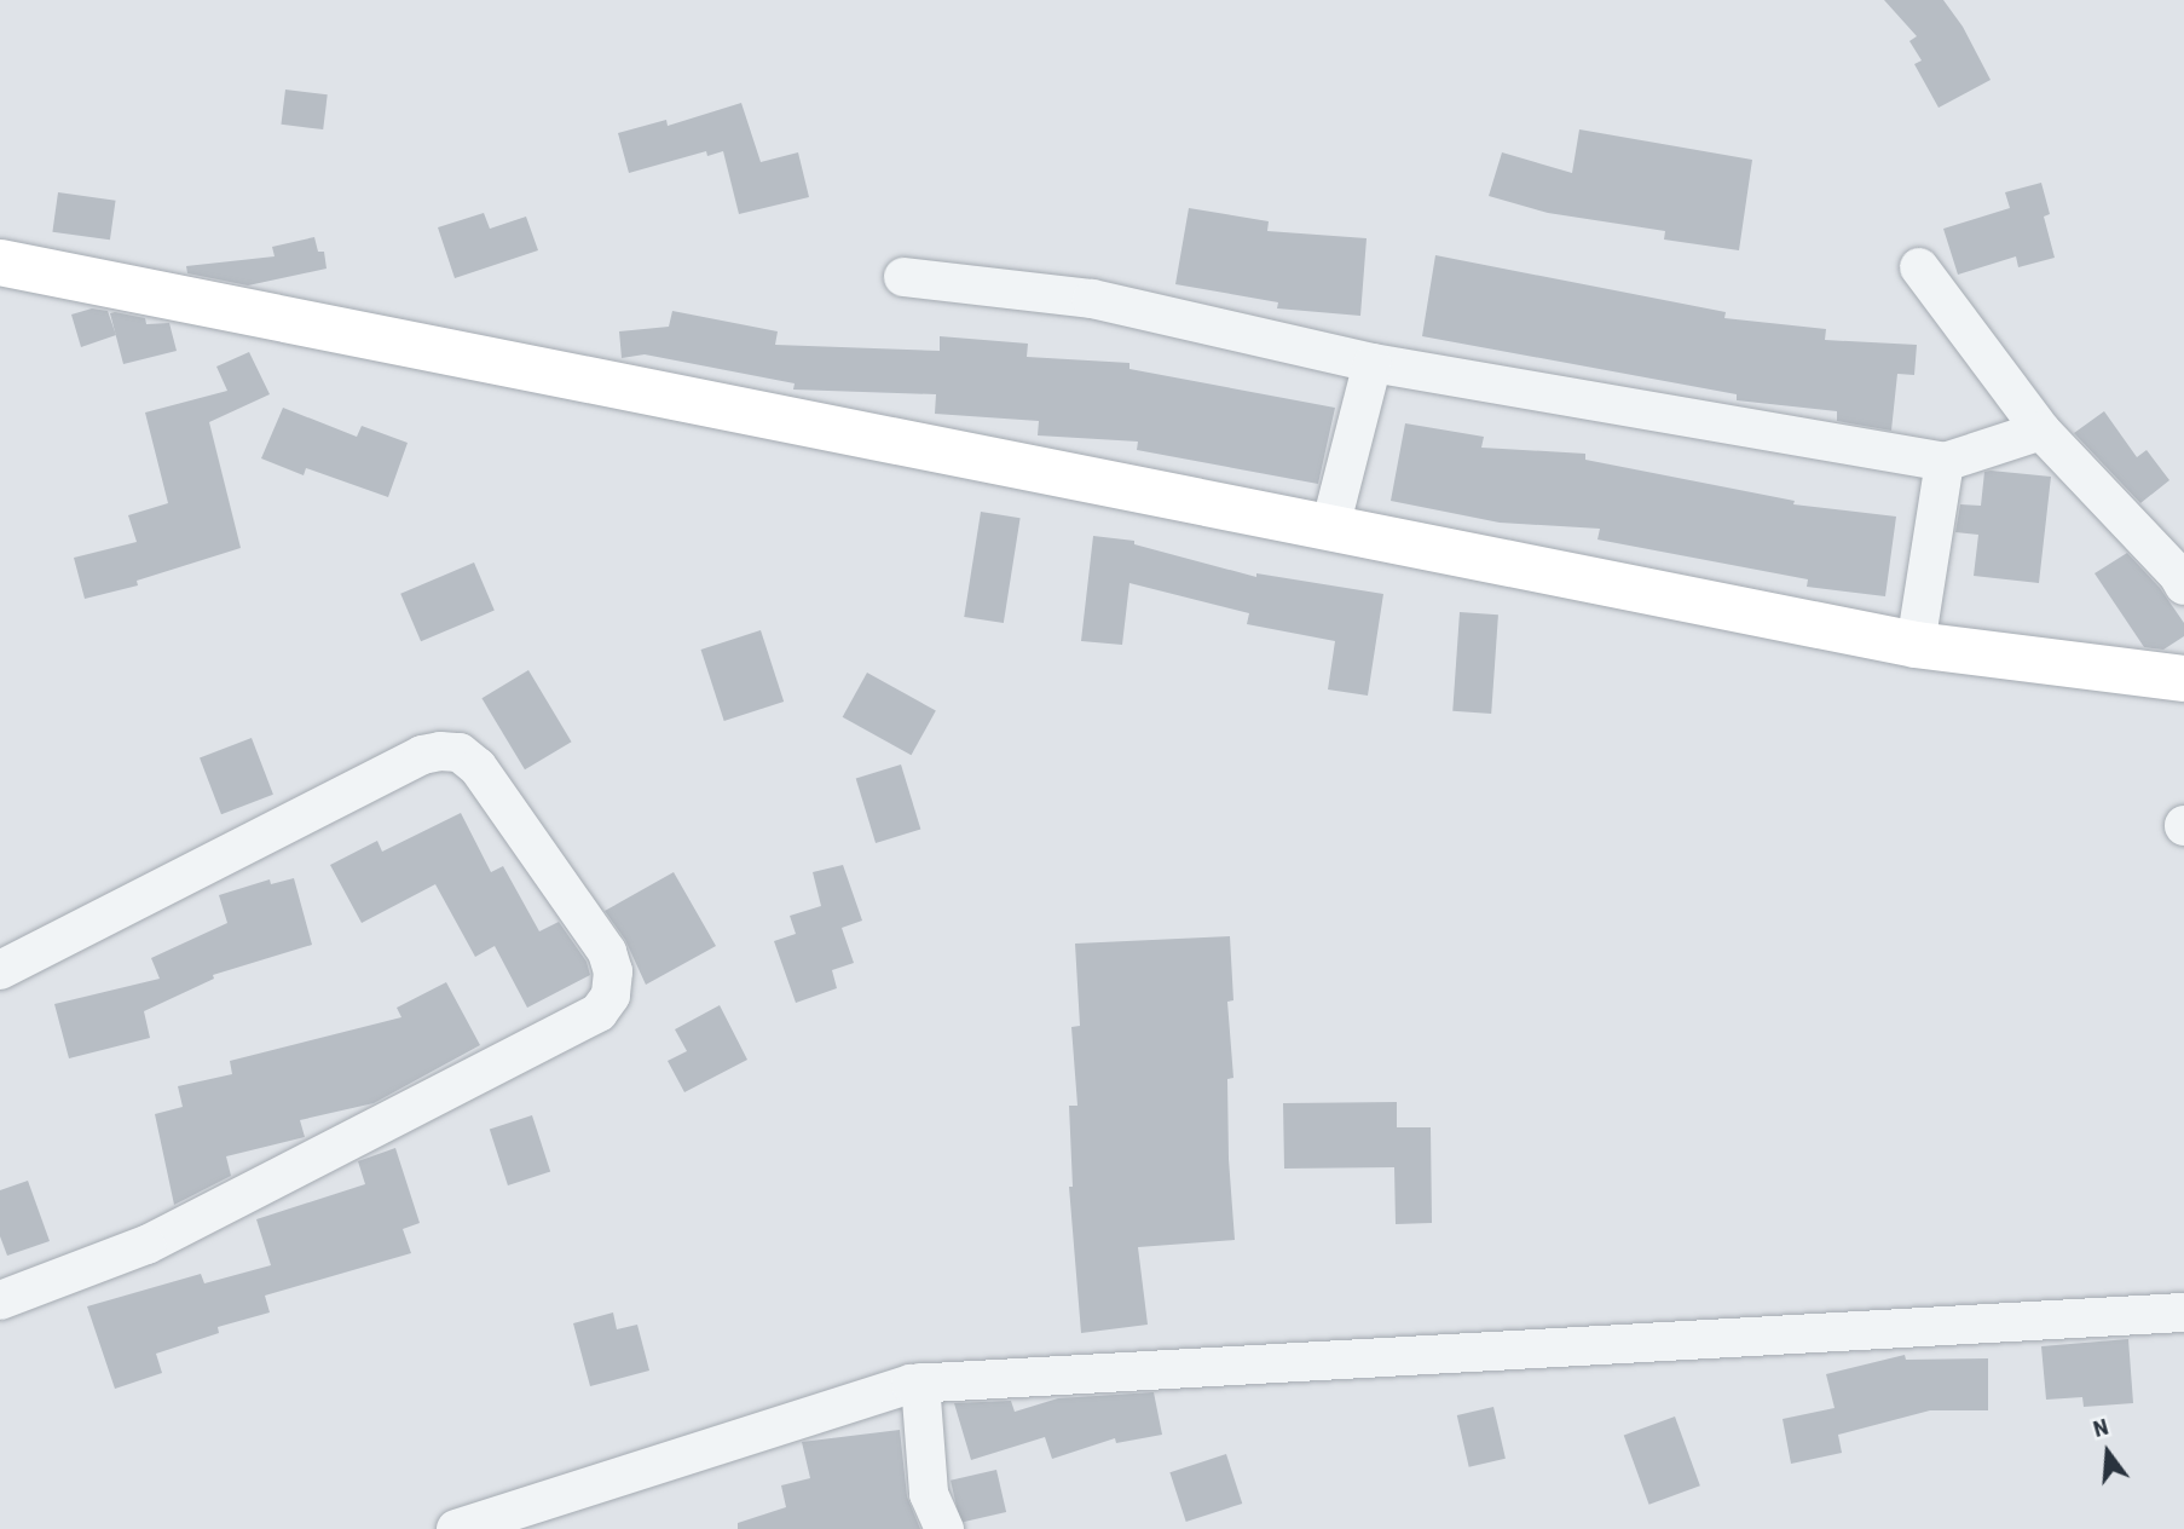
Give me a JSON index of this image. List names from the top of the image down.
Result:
{
  "north": "top"
}
